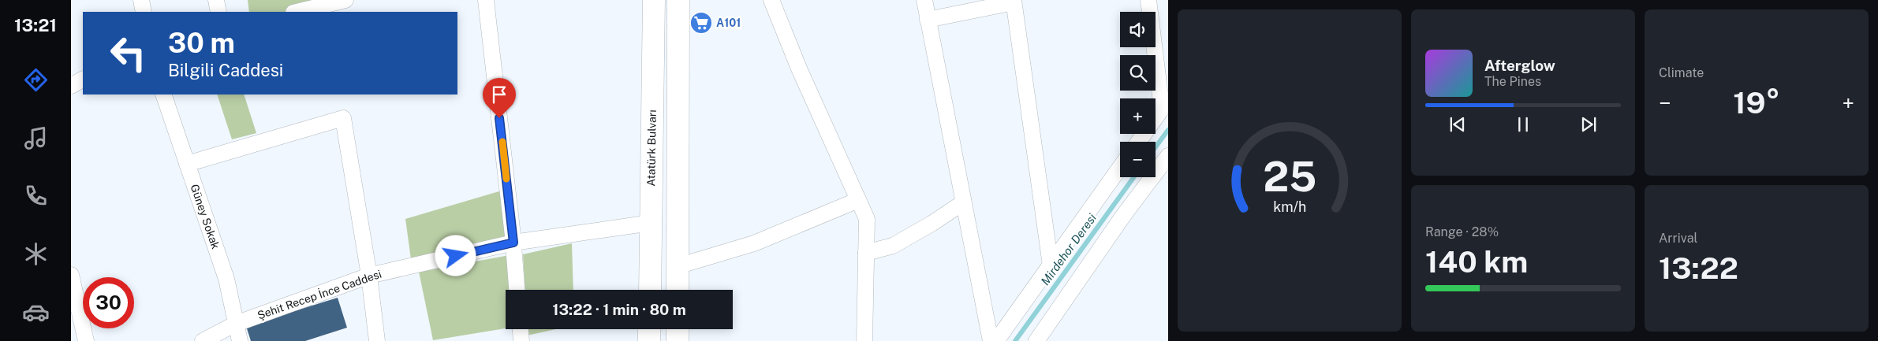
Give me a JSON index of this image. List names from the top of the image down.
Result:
{
  "streets": {
    "main road": ["Atatürk Bulvarı"],
    "street": ["Güney Sokak", "Şehit Recep İnce Caddesi"]
  },
  "crossings": [
    ["Atatürk Bulvarı", "Şehit Recep İnce Caddesi"],
    ["Güney Sokak", "Şehit Recep İnce Caddesi"]
  ],
  "water": ["Mirdehor Deresi"],
  "places": {
    "supermarket": ["A101"]
  },
  "page": {
    "tabs": "13:21",
    "tile": [
      "Climate",
      ["Range · 28%", "140 km"],
      ["Arrival", "13:22"]
    ],
    "map_buttons": ["+", "−"],
    "turn": ["30 m", "Bilgili Caddesi"],
    "song": ["Afterglow", "The Pines"],
    "heat": ["−", "19°", "+"],
    "limit": "30",
    "trip": "13:22 · 1 min · 80 m",
    "gauge": ["25", "km/h"]
  }
}
